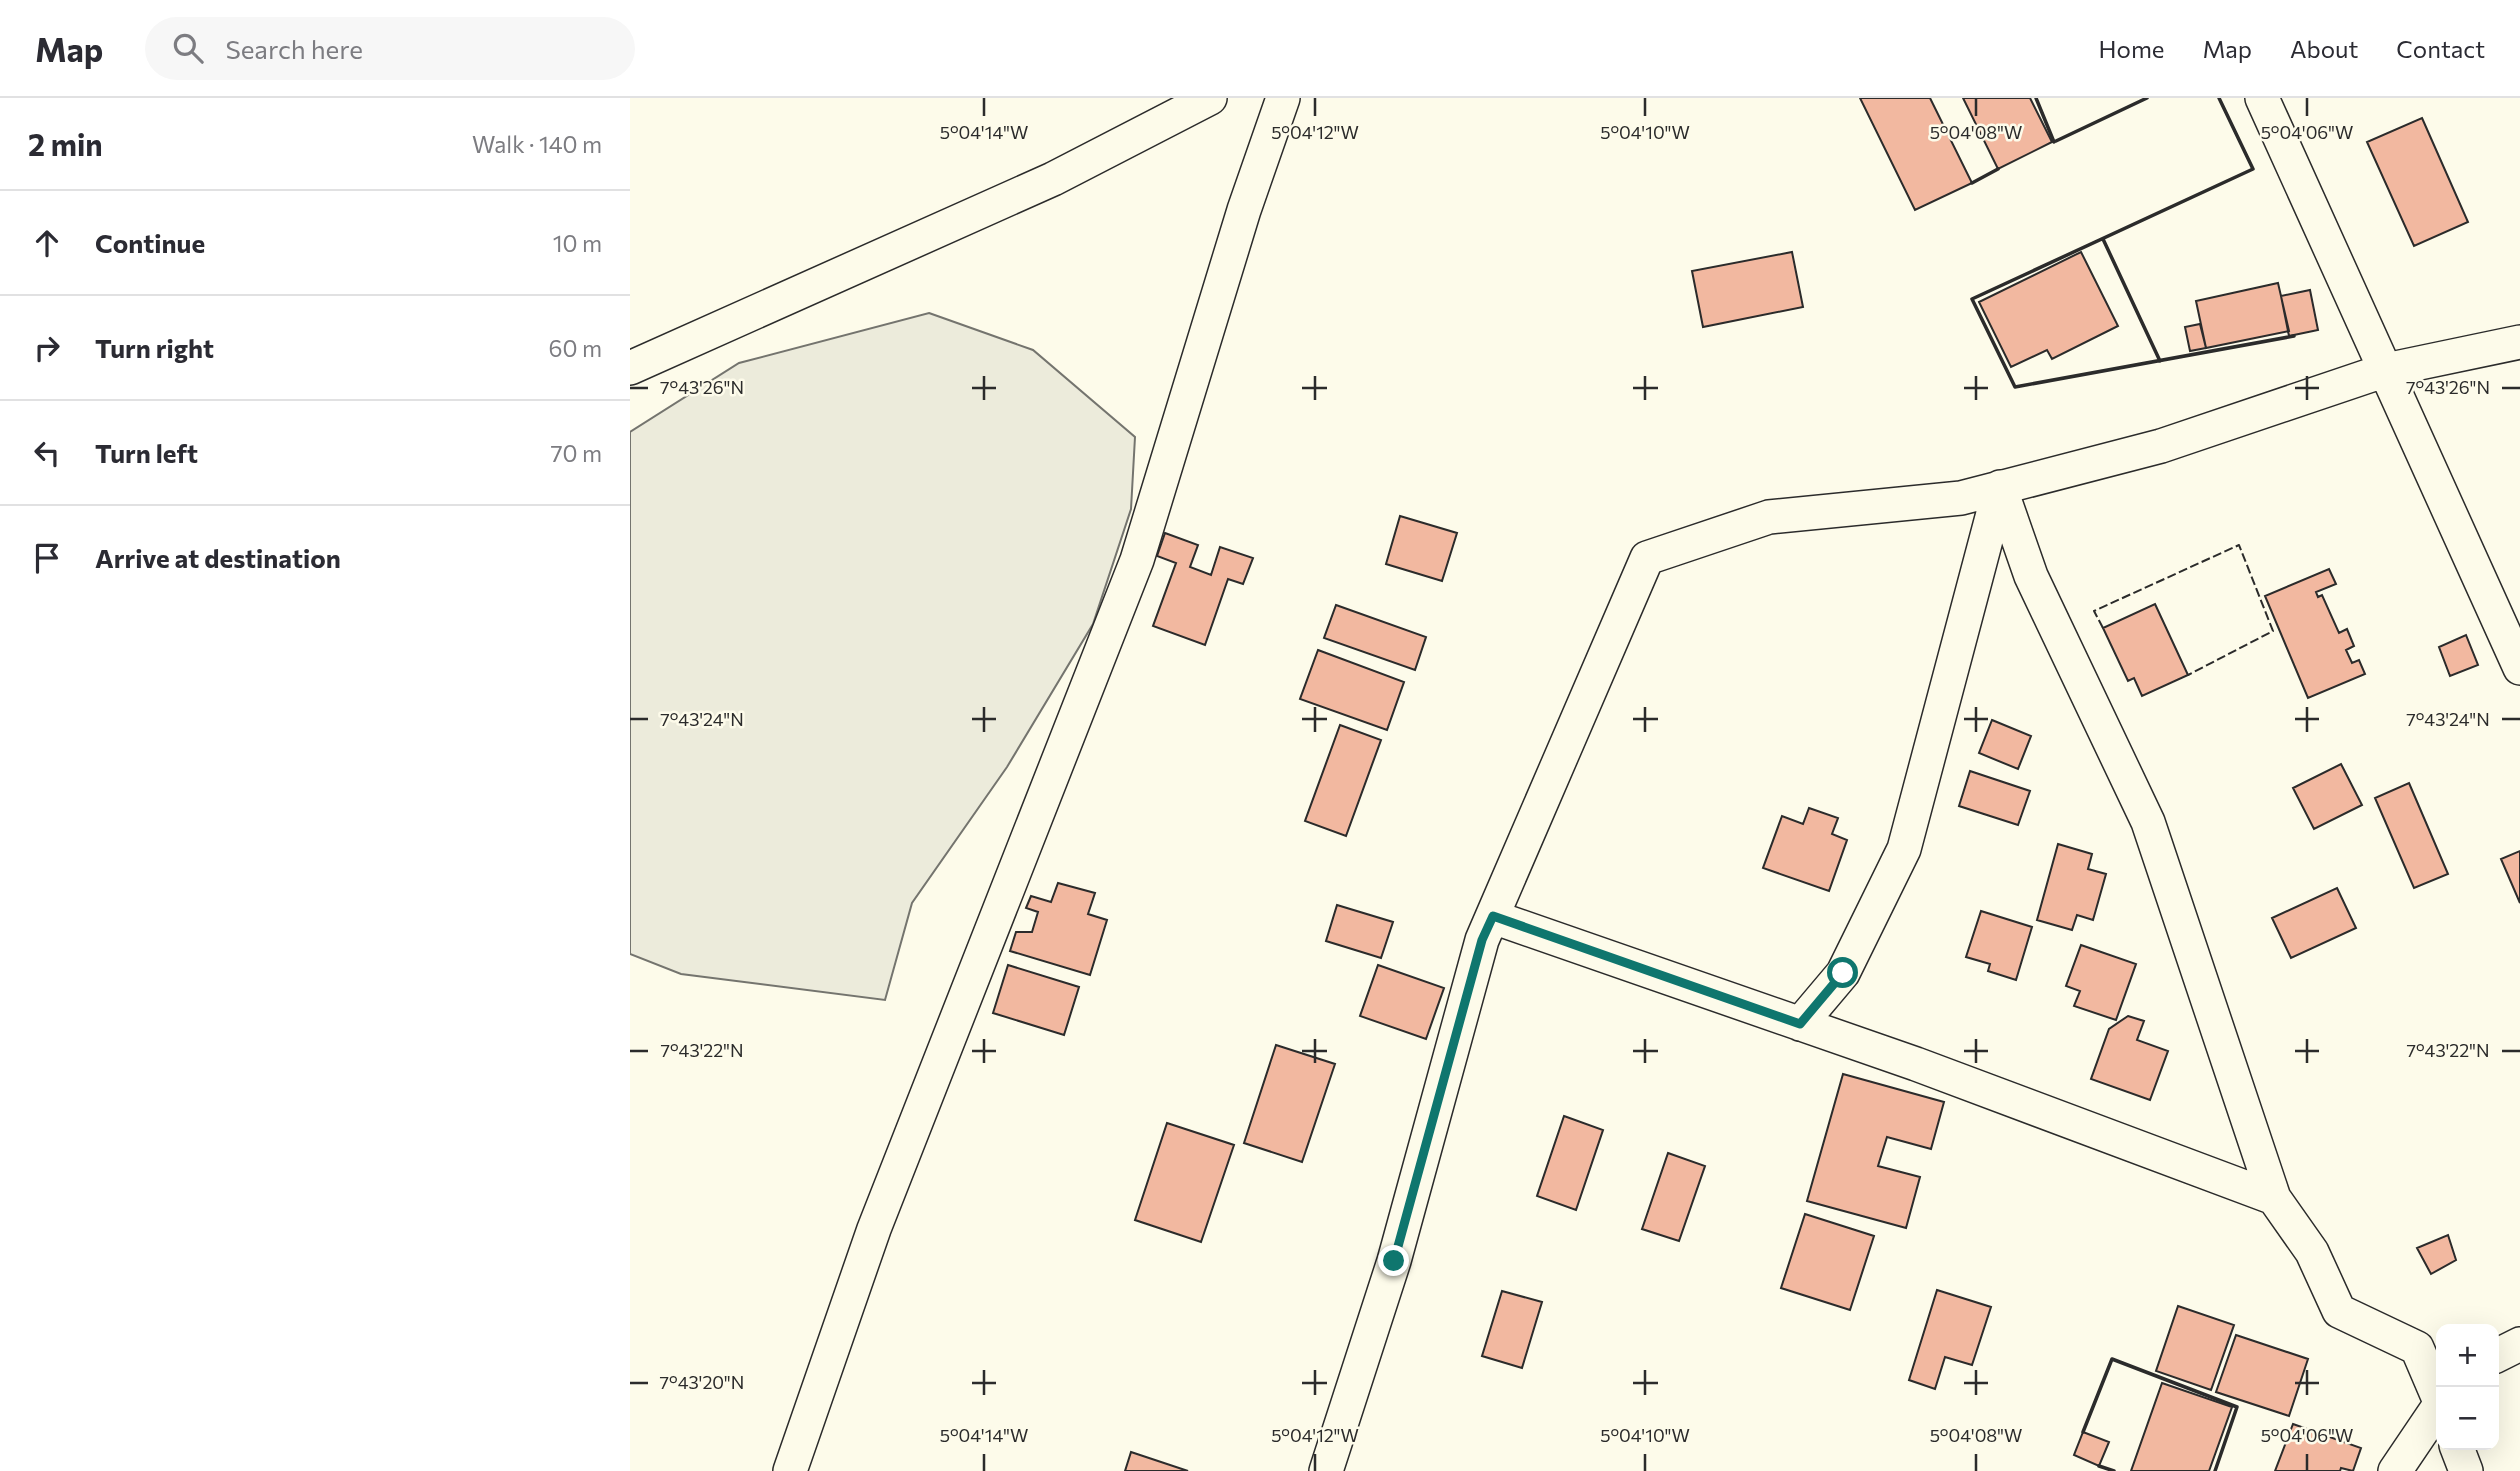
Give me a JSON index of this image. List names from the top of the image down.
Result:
{
  "page": {
    "header": "Map",
    "search": "Search here",
    "nav": [
      "Home",
      "Map",
      "About",
      "Contact"
    ],
    "heading": ["2 min", "Walk · 140 m"],
    "list": [
      ["Continue", "10 m"],
      ["Turn right", "60 m"],
      ["Turn left", "70 m"],
      "Arrive at destination"
    ],
    "map_buttons": ["+", "−"]
  },
  "coordinates": [
    "5°04'14\"W",
    "5°04'12\"W",
    "5°04'10\"W",
    "5°04'08\"W",
    "5°04'06\"W",
    "7°43'26\"N",
    "7°43'24\"N",
    "7°43'22\"N",
    "7°43'20\"N"
  ]
}
